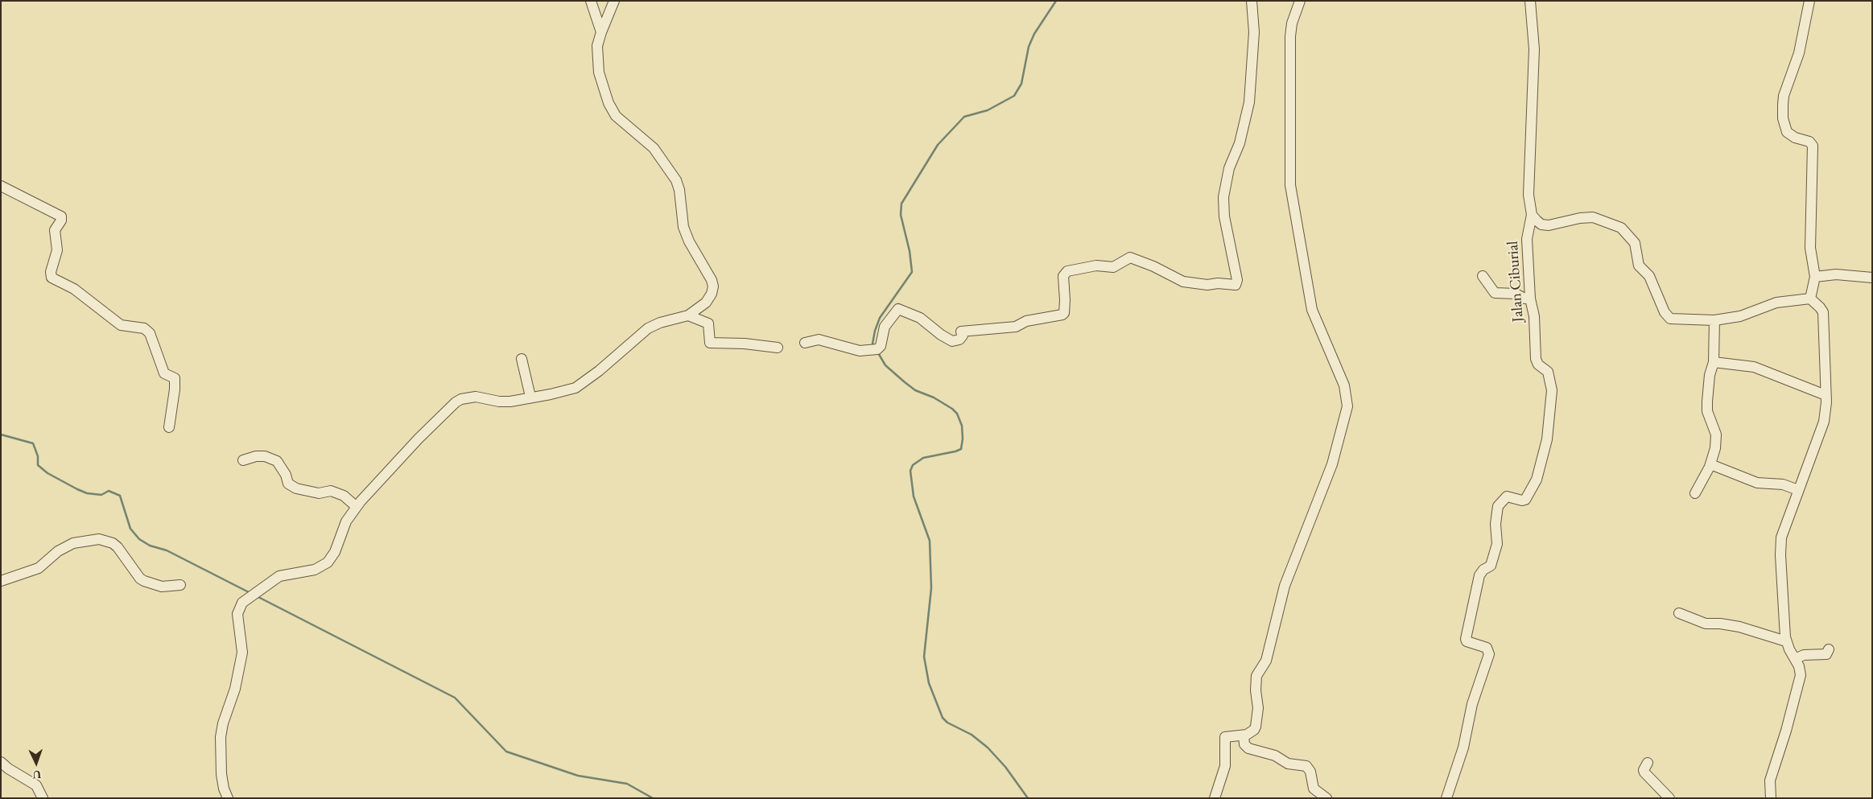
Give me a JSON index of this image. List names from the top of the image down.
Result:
{
  "streets": {
    "street": ["Jalan Ciburial"]
  },
  "north": "bottom"
}
